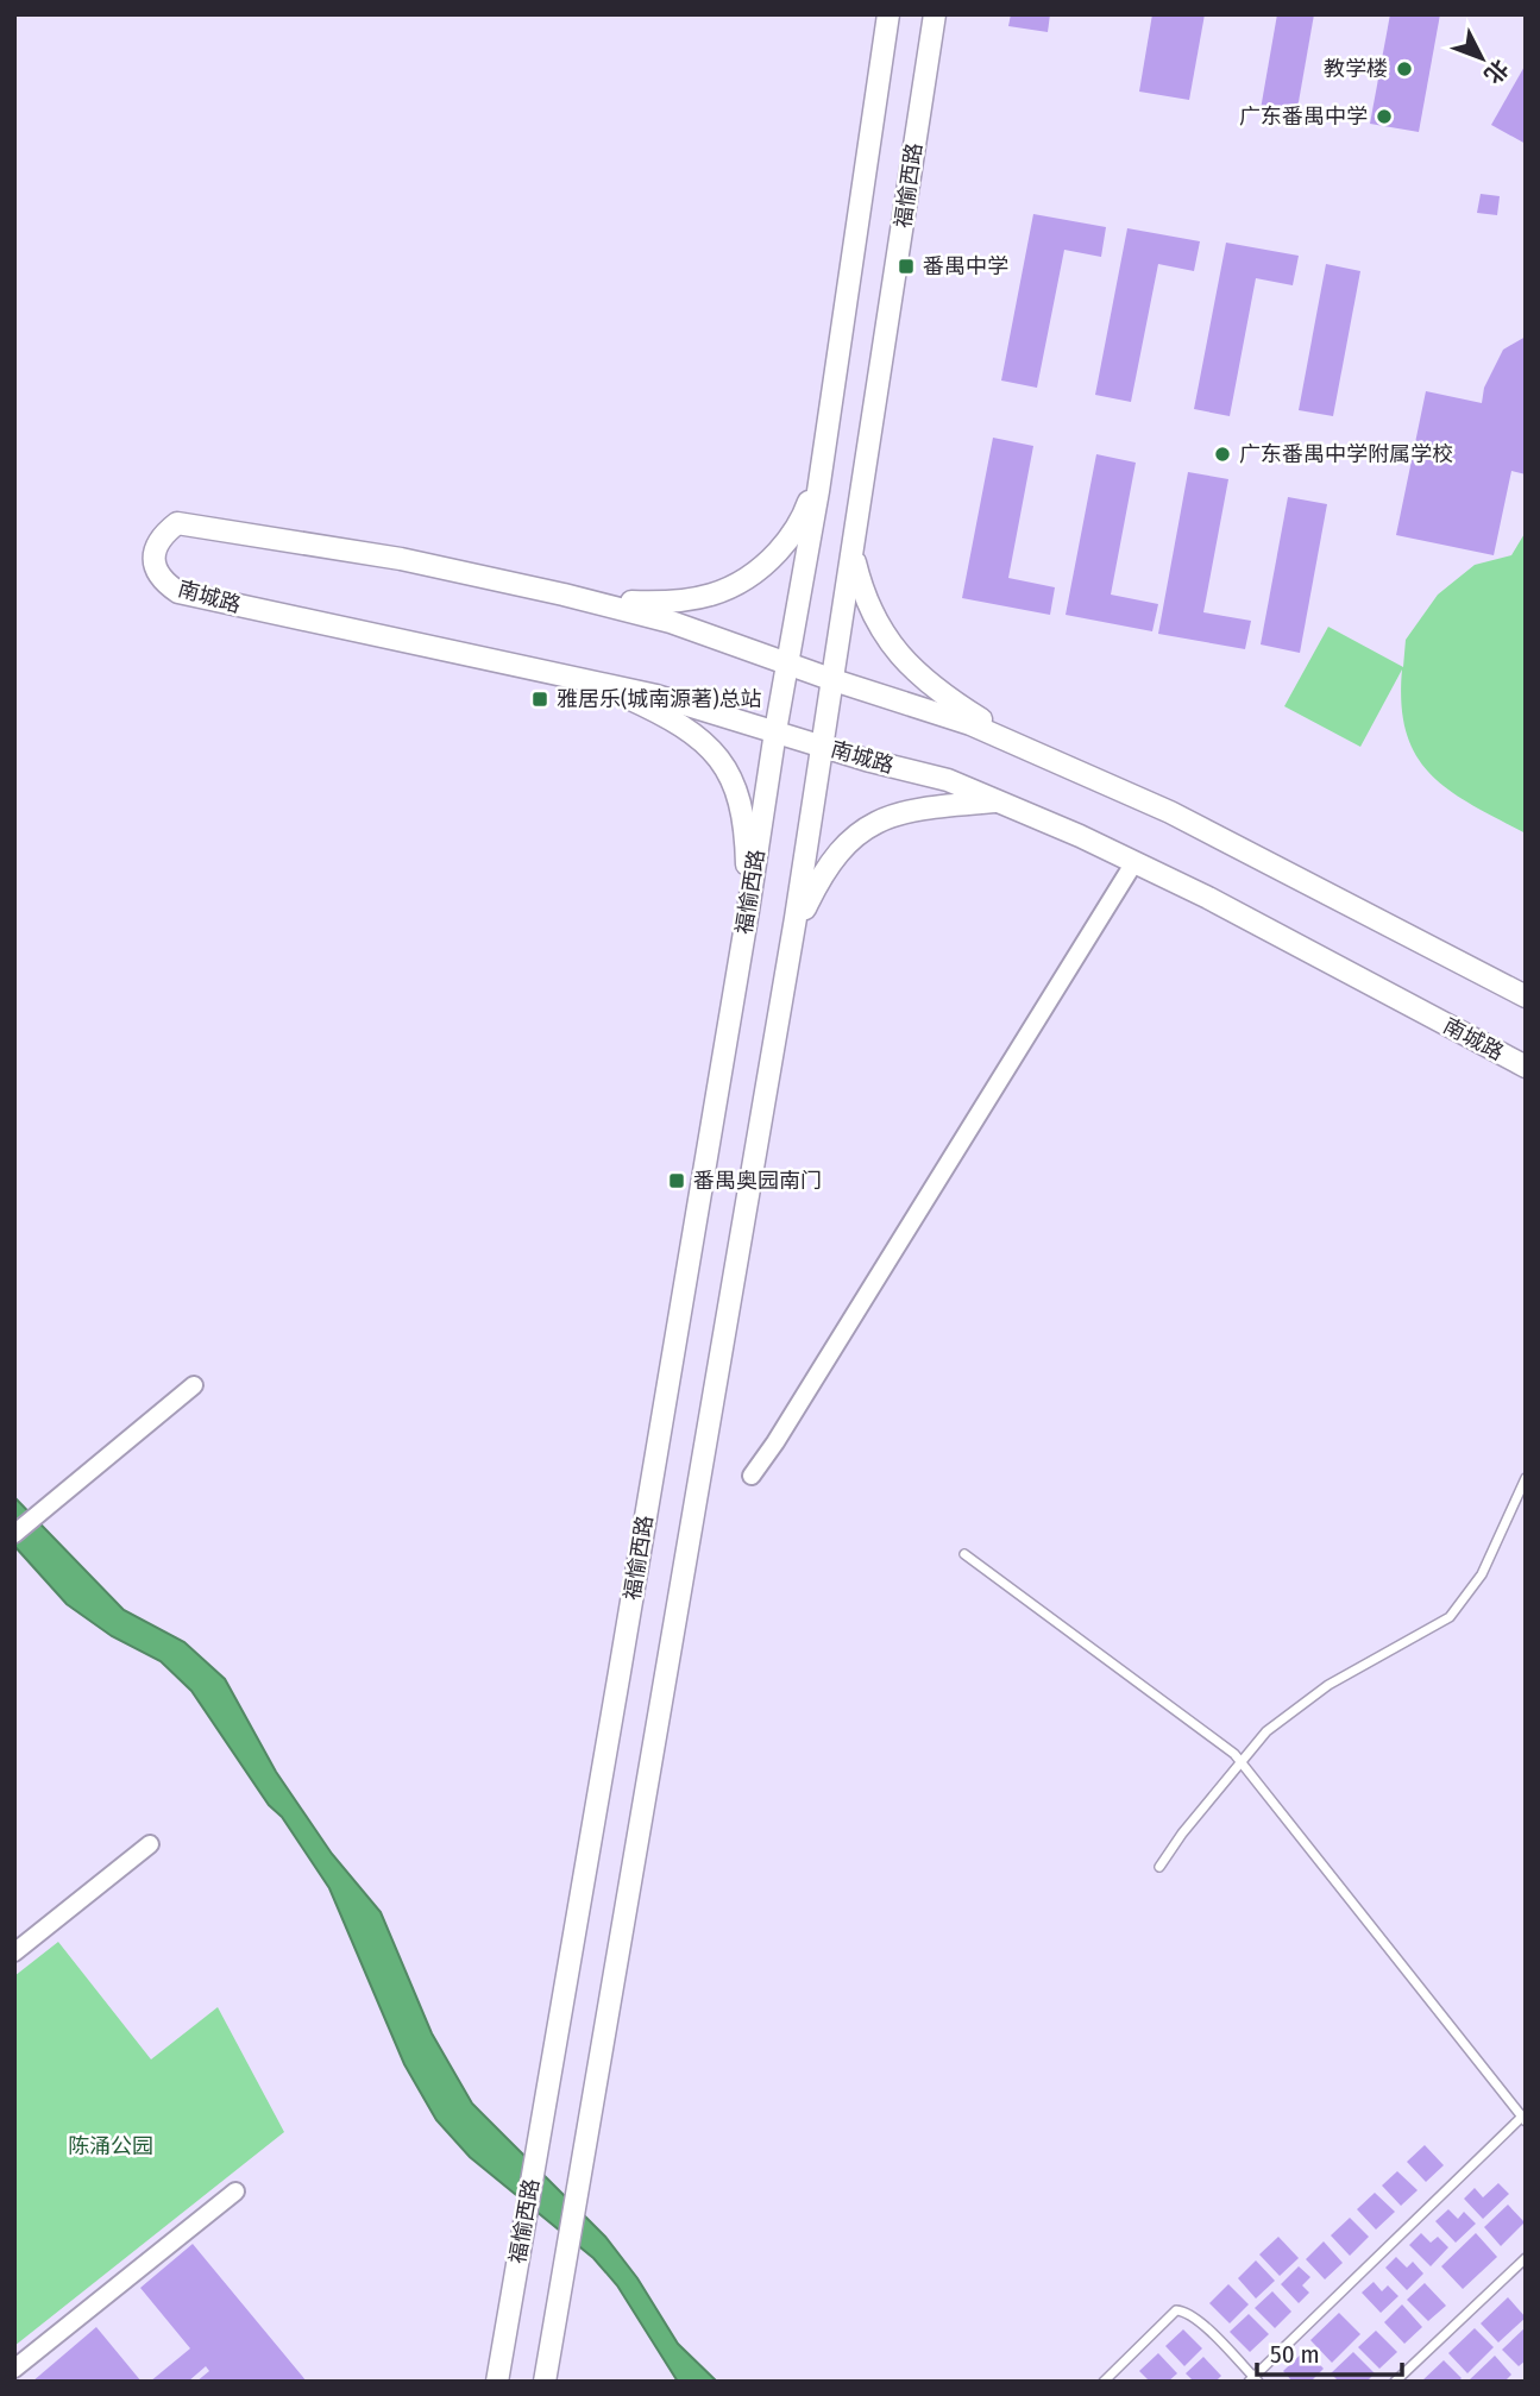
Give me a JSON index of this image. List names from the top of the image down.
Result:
{
  "streets": {
    "street": ["福愉西路", "南城路"]
  },
  "crossings": [
    ["福愉西路", "南城路"]
  ],
  "parks": ["陈涌公园"],
  "places": {
    "other": ["教学楼", "广东番禺中学", "广东番禺中学附属学校"],
    "transit": ["番禺中学", "雅居乐(城南源著)总站", "番禺奥园南门"]
  },
  "scale_bar": "50 m",
  "north": "bottom right"
}
